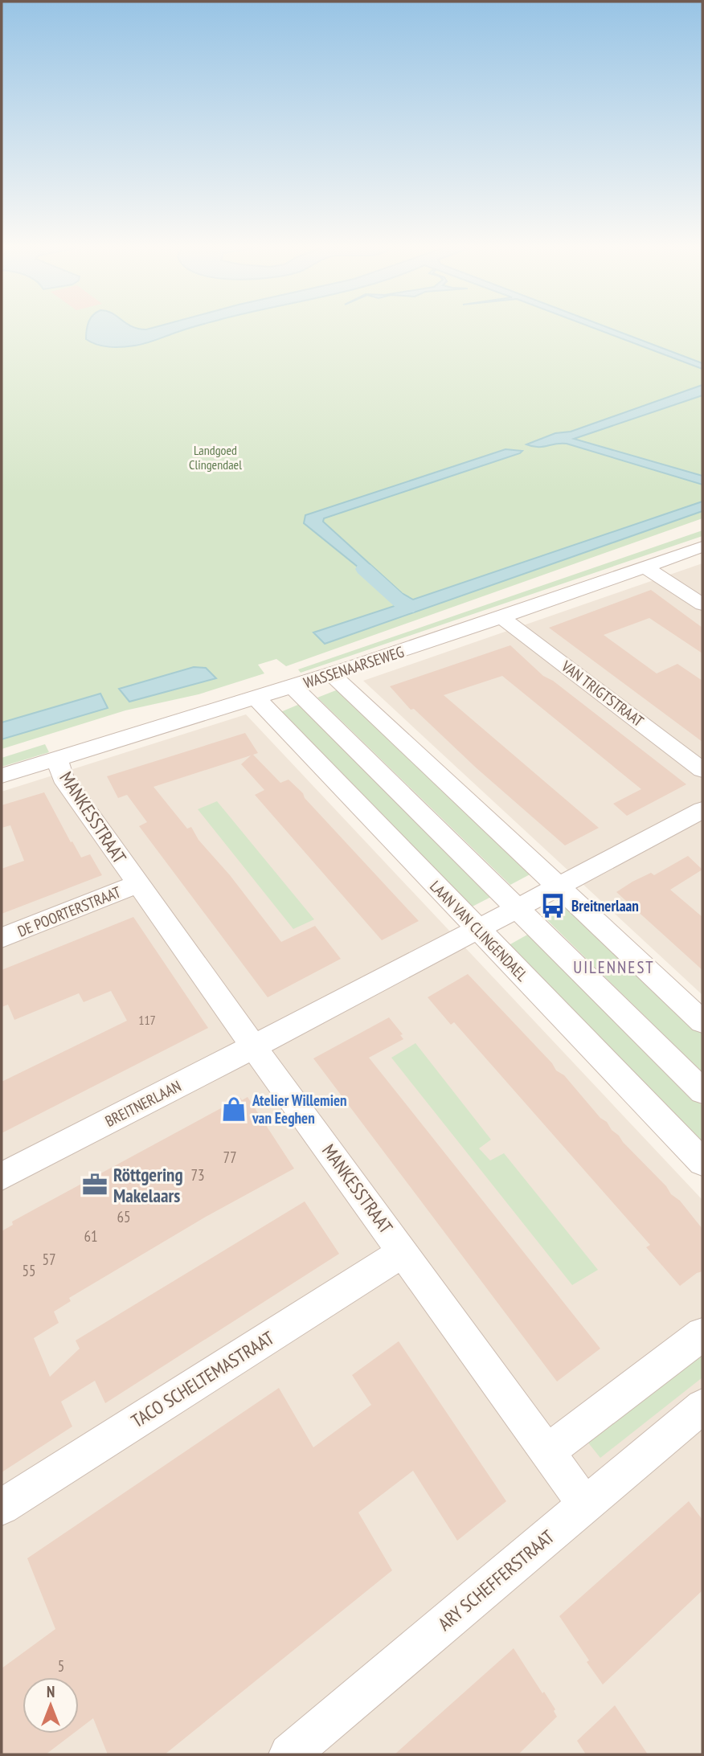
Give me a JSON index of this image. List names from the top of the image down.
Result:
{
  "streets": {
    "street": [
      "WASSENAARSEWEG",
      "VAN TRIGTSTRAAT",
      "MANKESSTRAAT",
      "DE POORTERSTRAAT",
      "LAAN VAN CLINGENDAEL",
      "BREITNERLAAN",
      "TACO SCHELTEMASTRAAT",
      "ARY SCHEFFERSTRAAT"
    ]
  },
  "crossings": [
    ["WASSENAARSEWEG", "VAN TRIGTSTRAAT"],
    ["WASSENAARSEWEG", "MANKESSTRAAT"],
    ["WASSENAARSEWEG", "LAAN VAN CLINGENDAEL"],
    ["MANKESSTRAAT", "DE POORTERSTRAAT"],
    ["MANKESSTRAAT", "BREITNERLAAN"],
    ["MANKESSTRAAT", "TACO SCHELTEMASTRAAT"],
    ["MANKESSTRAAT", "ARY SCHEFFERSTRAAT"],
    ["LAAN VAN CLINGENDAEL", "BREITNERLAAN"]
  ],
  "districts": ["UILENNEST"],
  "parks": ["Landgoed Clingendael"],
  "places": {
    "bus stop": ["Breitnerlaan"],
    "shop": ["Atelier Willemien van Eeghen"],
    "office": ["Röttgering Makelaars"]
  },
  "house_numbers": [
    "117",
    "77",
    "73",
    "65",
    "61",
    "57",
    "55",
    "5"
  ],
  "north": "top"
}
